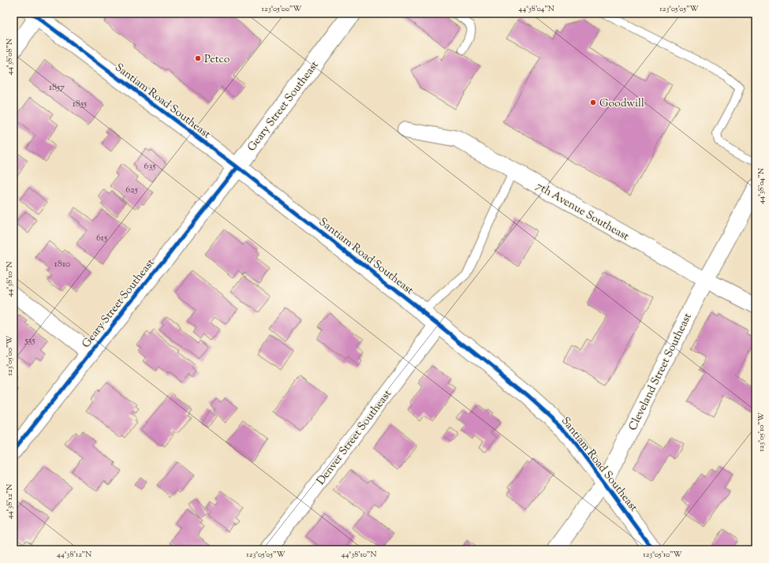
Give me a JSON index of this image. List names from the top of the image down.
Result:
{
  "streets": {
    "main road": ["Santiam Road Southeast", "Geary Street Southeast"],
    "street": ["7th Avenue Southeast", "Cleveland Street Southeast", "Denver Street Southeast"]
  },
  "crossings": [
    ["Santiam Road Southeast", "Geary Street Southeast"],
    ["Santiam Road Southeast", "Cleveland Street Southeast"],
    ["Santiam Road Southeast", "Denver Street Southeast"],
    ["7th Avenue Southeast", "Cleveland Street Southeast"]
  ],
  "places": ["Petco", "Goodwill"],
  "house_numbers": [
    "1857",
    "1855",
    "635",
    "625",
    "615",
    "1810",
    "535"
  ],
  "coordinates": [
    "123°05'00\"W",
    "44°38'04\"N",
    "123°05'05\"W",
    "44°38'08\"N",
    "44°38'10\"N",
    "123°05'10\"W",
    "44°38'12\"N"
  ]
}
